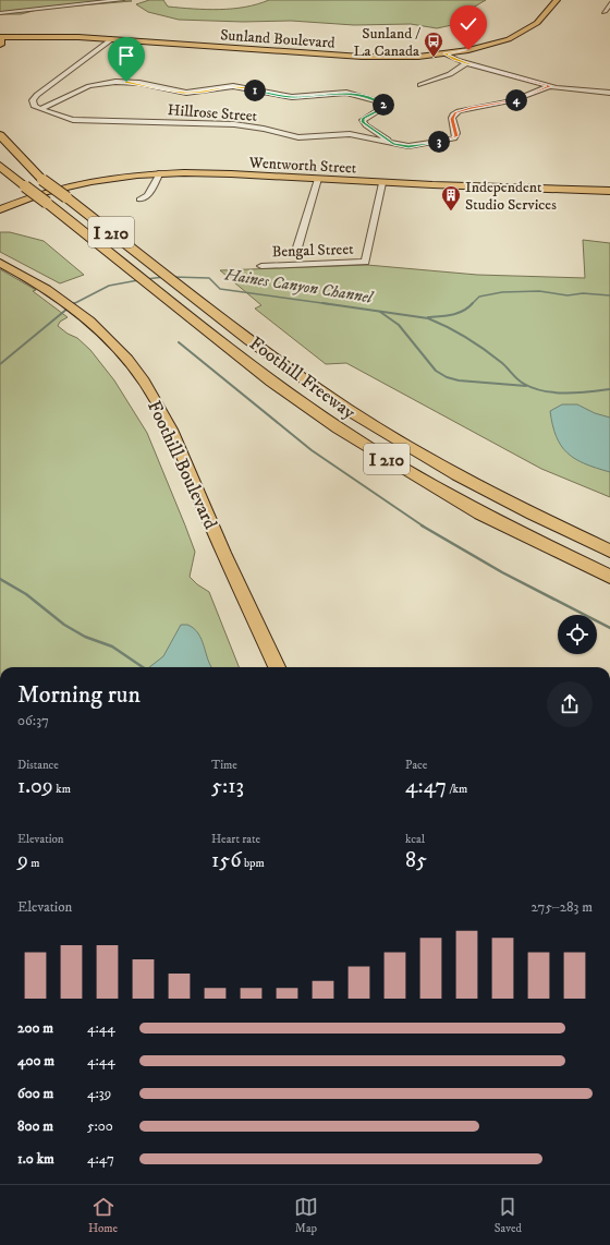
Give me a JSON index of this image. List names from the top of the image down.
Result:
{
  "streets": {
    "highway": ["I 210", "Foothill Freeway"],
    "main road": ["Sunland Boulevard", "Wentworth Street", "Foothill Boulevard"],
    "street": ["Hillrose Street", "Bengal Street"]
  },
  "crossings": [
    ["Wentworth Street", "Bengal Street"]
  ],
  "water": ["Haines Canyon Channel"],
  "places": {
    "bus stop": ["Sunland / La Canada"],
    "building": ["Independent Studio Services"]
  },
  "page": {
    "pins": [
      "1",
      "4",
      "2",
      "3"
    ],
    "heading": ["Morning run", "06:37"],
    "stats": [
      ["Distance", "1.09 km"],
      ["Time", "5:13"],
      ["Pace", "4:47 /km"],
      ["Elevation", "9 m"],
      ["Heart rate", "156 bpm"],
      ["kcal", "85"]
    ],
    "chart": ["Elevation", "275–283 m"],
    "list": [
      {
        "name": "200 m",
        "note": "4:44"
      },
      {
        "name": "400 m",
        "note": "4:44"
      },
      {
        "name": "600 m",
        "note": "4:39"
      },
      {
        "name": "800 m",
        "note": "5:00"
      },
      {
        "name": "1.0 km",
        "note": "4:47"
      }
    ],
    "tabs": ["Home", "Map", "Saved"]
  }
}
